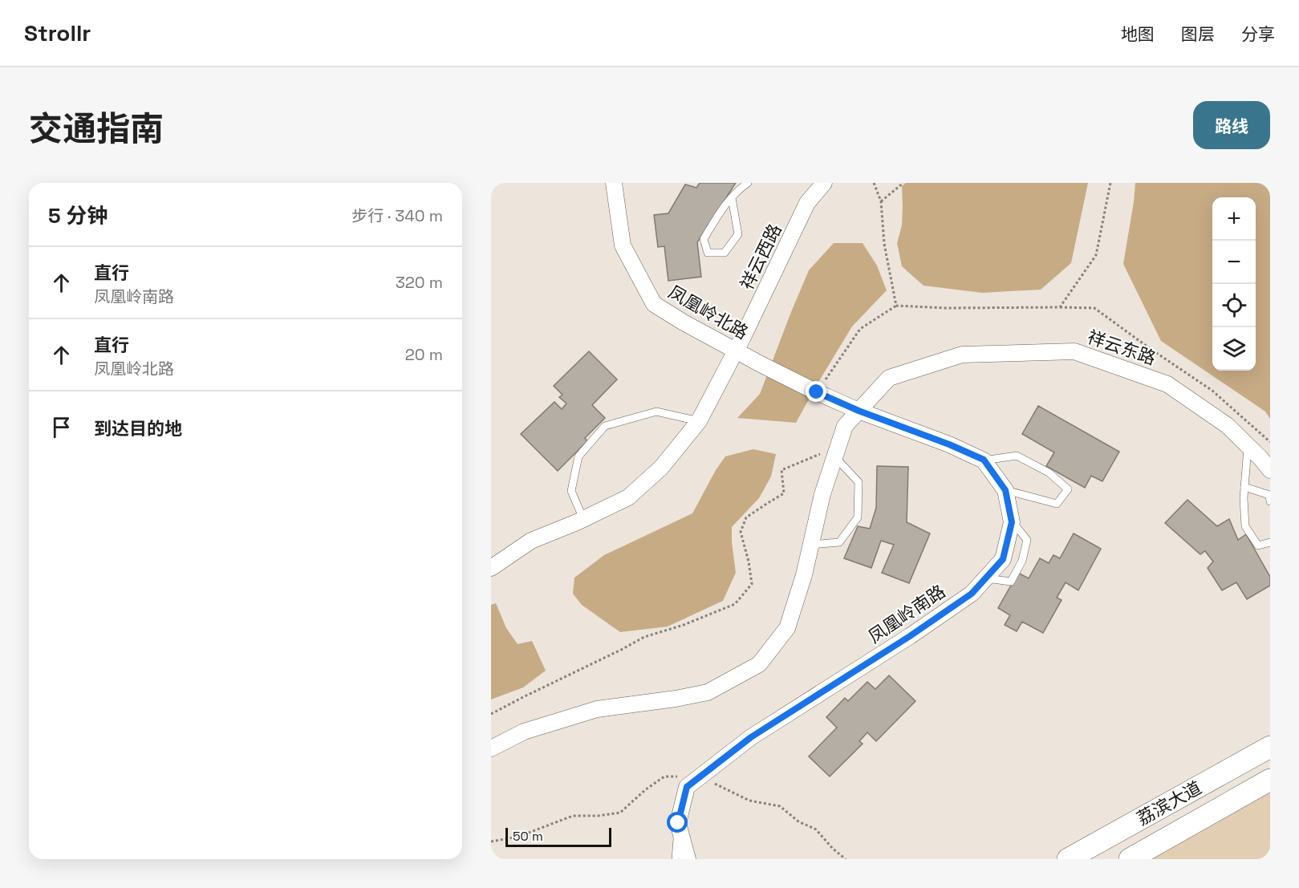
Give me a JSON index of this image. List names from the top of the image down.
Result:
{
  "streets": {
    "main road": ["荔滨大道"],
    "street": [
      "祥云西路",
      "凤凰岭北路",
      "祥云东路",
      "凤凰岭南路"
    ]
  },
  "crossings": [
    ["祥云西路", "凤凰岭北路"],
    ["凤凰岭北路", "祥云东路"]
  ],
  "scale_bar": "50 m",
  "page": {
    "header": "Strollr",
    "nav": ["地图", "图层", "分享"],
    "title": "交通指南",
    "buttons": "路线",
    "heading": ["5 分钟", "步行 · 340 m"],
    "map_buttons": ["+", "−"],
    "list": [
      ["直行", "凤凰岭南路", "320 m"],
      ["直行", "凤凰岭北路", "20 m"],
      "到达目的地"
    ],
    "scale": "50 m"
  }
}
